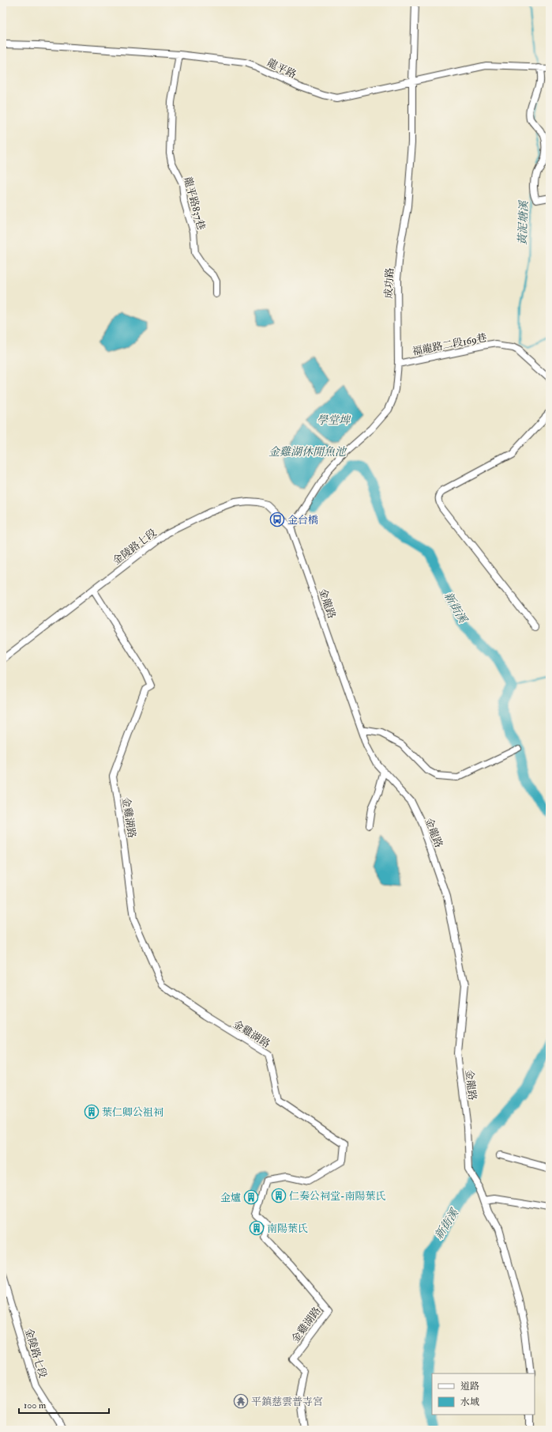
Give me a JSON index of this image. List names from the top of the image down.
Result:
{
  "streets": {
    "street": [
      "龍平路",
      "龍平路837巷",
      "成功路",
      "福龍路二段169巷",
      "金陵路七段",
      "金龍路",
      "金雞湖路"
    ]
  },
  "crossings": [
    ["龍平路", "龍平路837巷"],
    ["龍平路", "成功路"],
    ["成功路", "福龍路二段169巷"],
    ["成功路", "金陵路七段"],
    ["成功路", "金龍路"],
    ["金陵路七段", "金龍路"],
    ["金陵路七段", "金雞湖路"]
  ],
  "water": [
    "黃泥塘溪",
    "學堂埤",
    "金雞湖休閒魚池",
    "新街溪"
  ],
  "places": {
    "bus stop": ["金台橋"],
    "building": [
      "葉仁卿公祖祠",
      "仁奏公祠堂-南陽葉氏",
      "金爐",
      "南陽葉氏"
    ],
    "temple": ["平鎮慈雲普寺宮"]
  },
  "legend": ["道路", "水域"],
  "scale_bar": "100 m"
}
